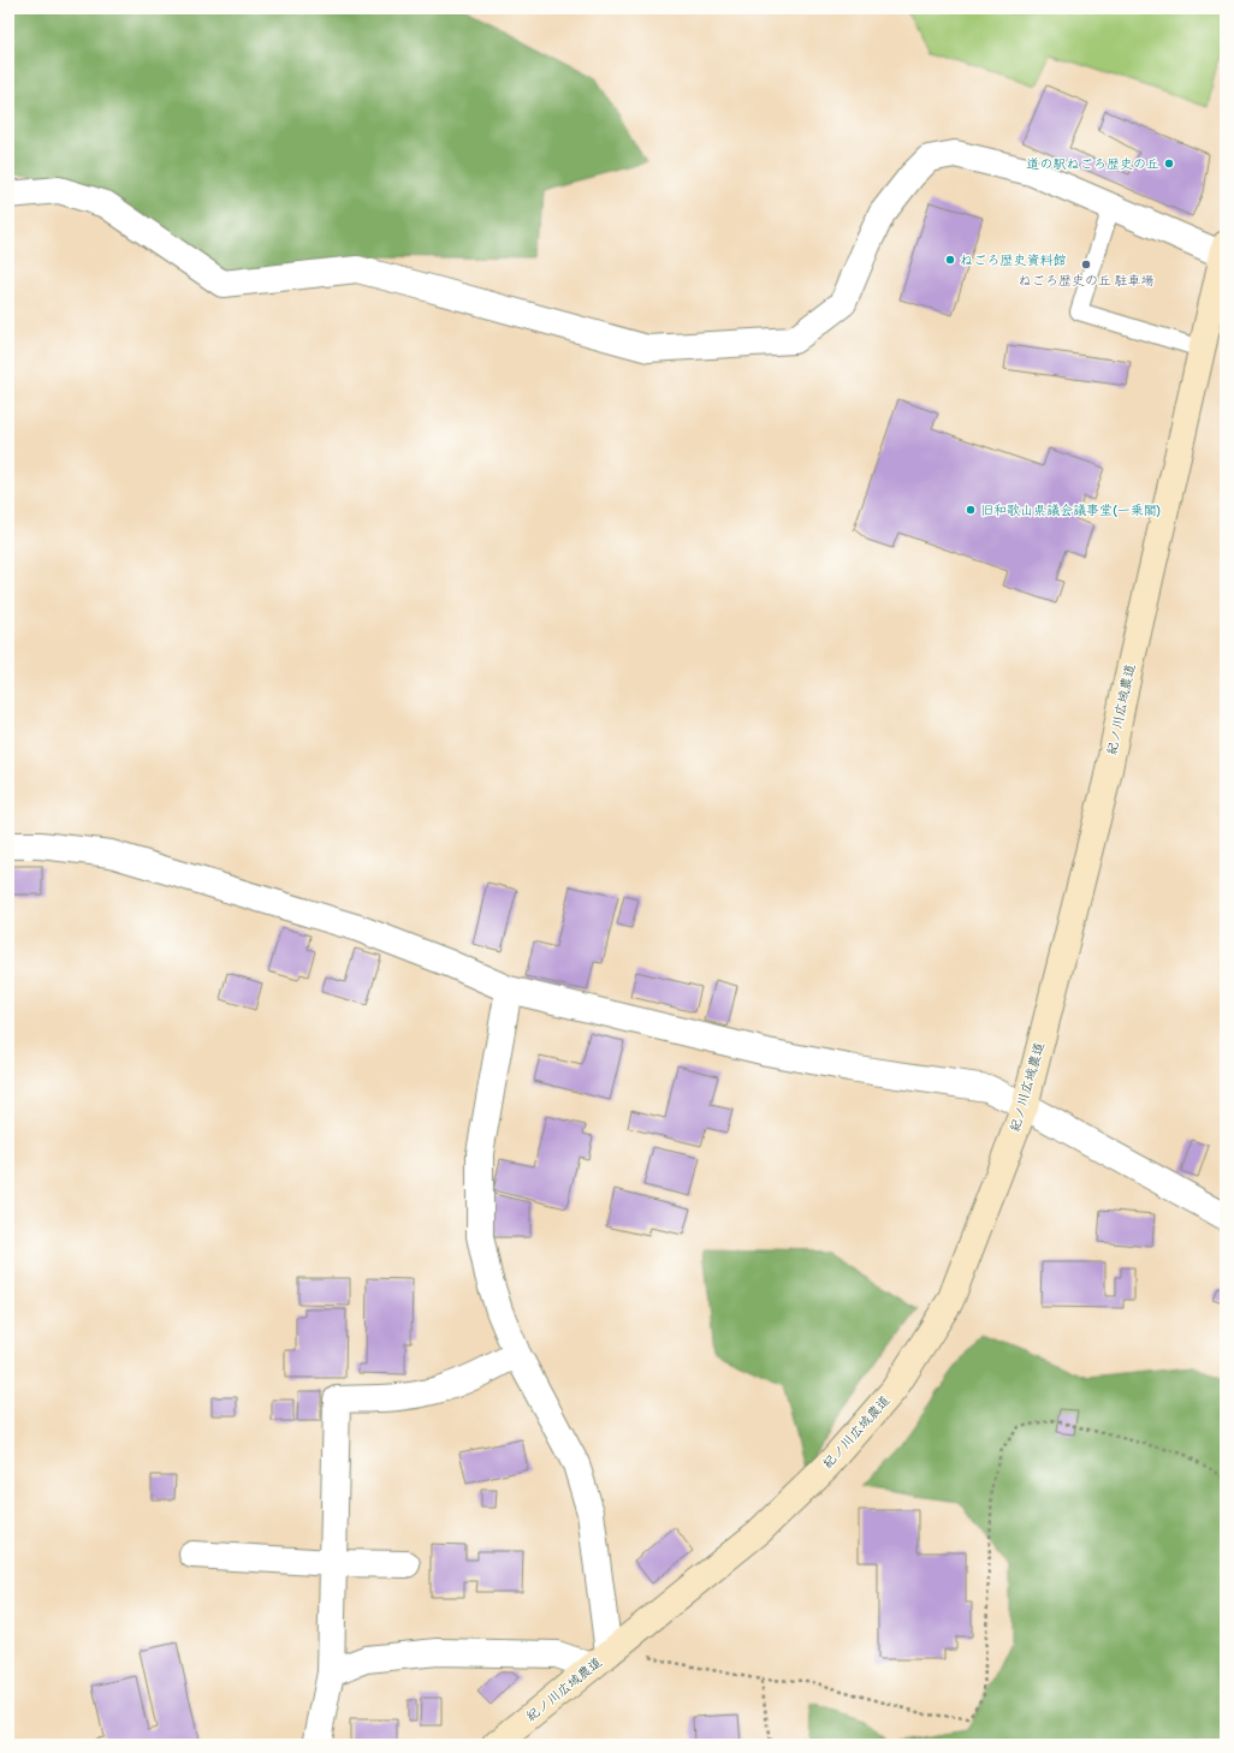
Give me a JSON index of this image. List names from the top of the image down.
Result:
{
  "streets": {
    "street": ["紀ノ川広域農道"]
  },
  "places": [
    "道の駅ねごろ歴史の丘",
    "ねごろ歴史資料館",
    "ねごろ歴史の丘 駐車場",
    "旧和歌山県議会議事堂(一乗閣)"
  ]
}
